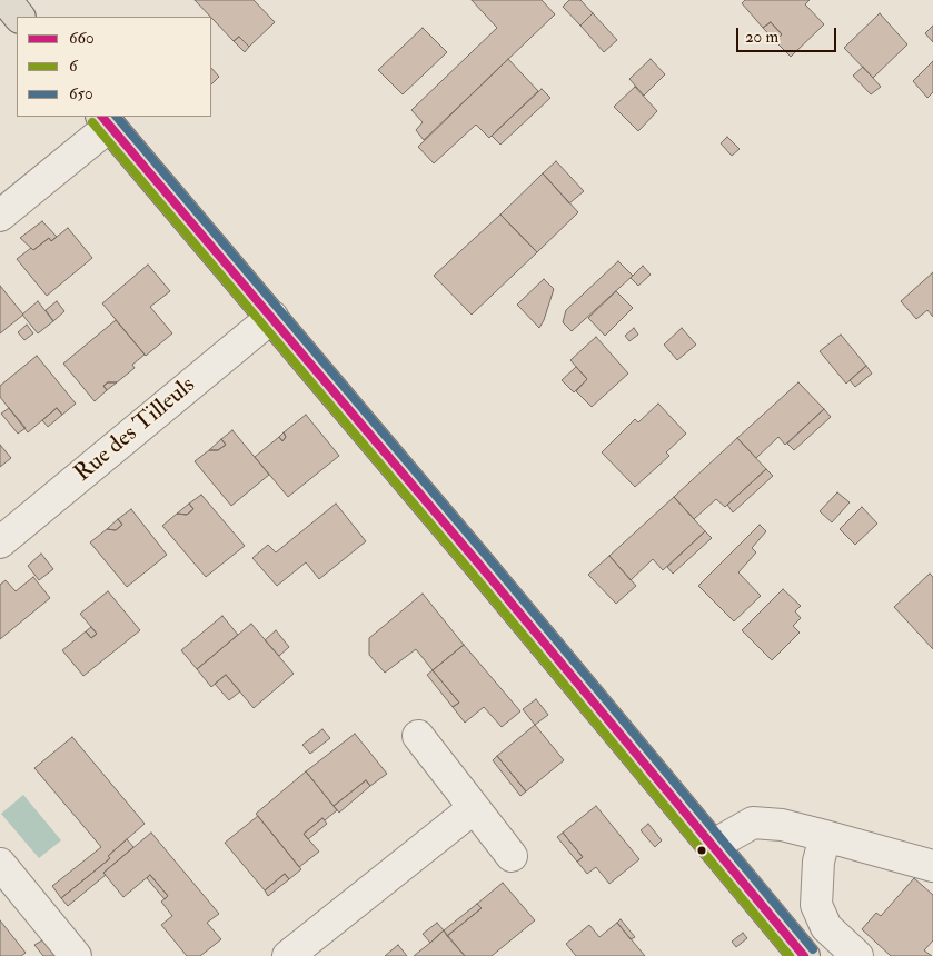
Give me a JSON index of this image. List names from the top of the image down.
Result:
{
  "streets": {
    "street": ["Rue des Tilleuls"]
  },
  "lines": ["transit line 660", "transit line 650", "transit line 6"],
  "legend": ["660", "6", "650"],
  "scale_bar": "20 m"
}
